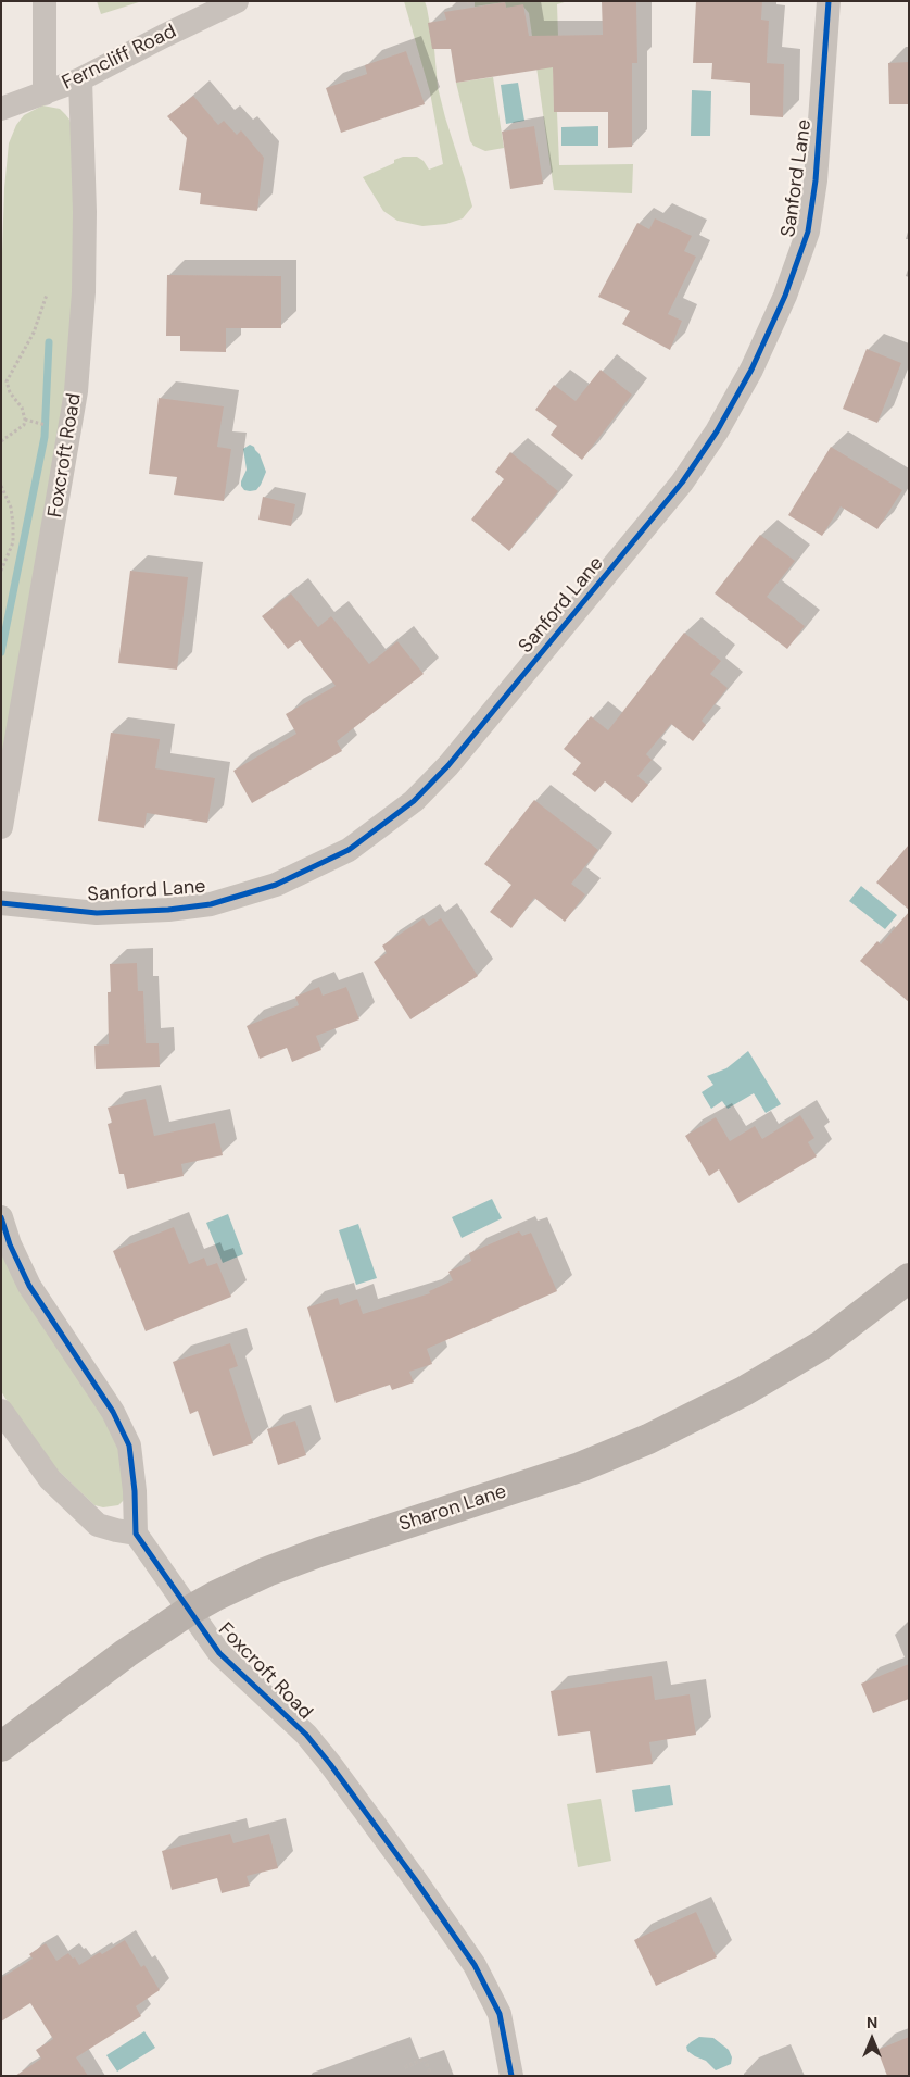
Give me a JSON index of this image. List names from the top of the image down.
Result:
{
  "streets": {
    "main road": ["Sharon Lane"],
    "street": ["Ferncliff Road", "Sanford Lane", "Foxcroft Road"]
  },
  "crossings": [
    ["Ferncliff Road", "Foxcroft Road"],
    ["Foxcroft Road", "Sharon Lane"]
  ],
  "north": "top"
}
